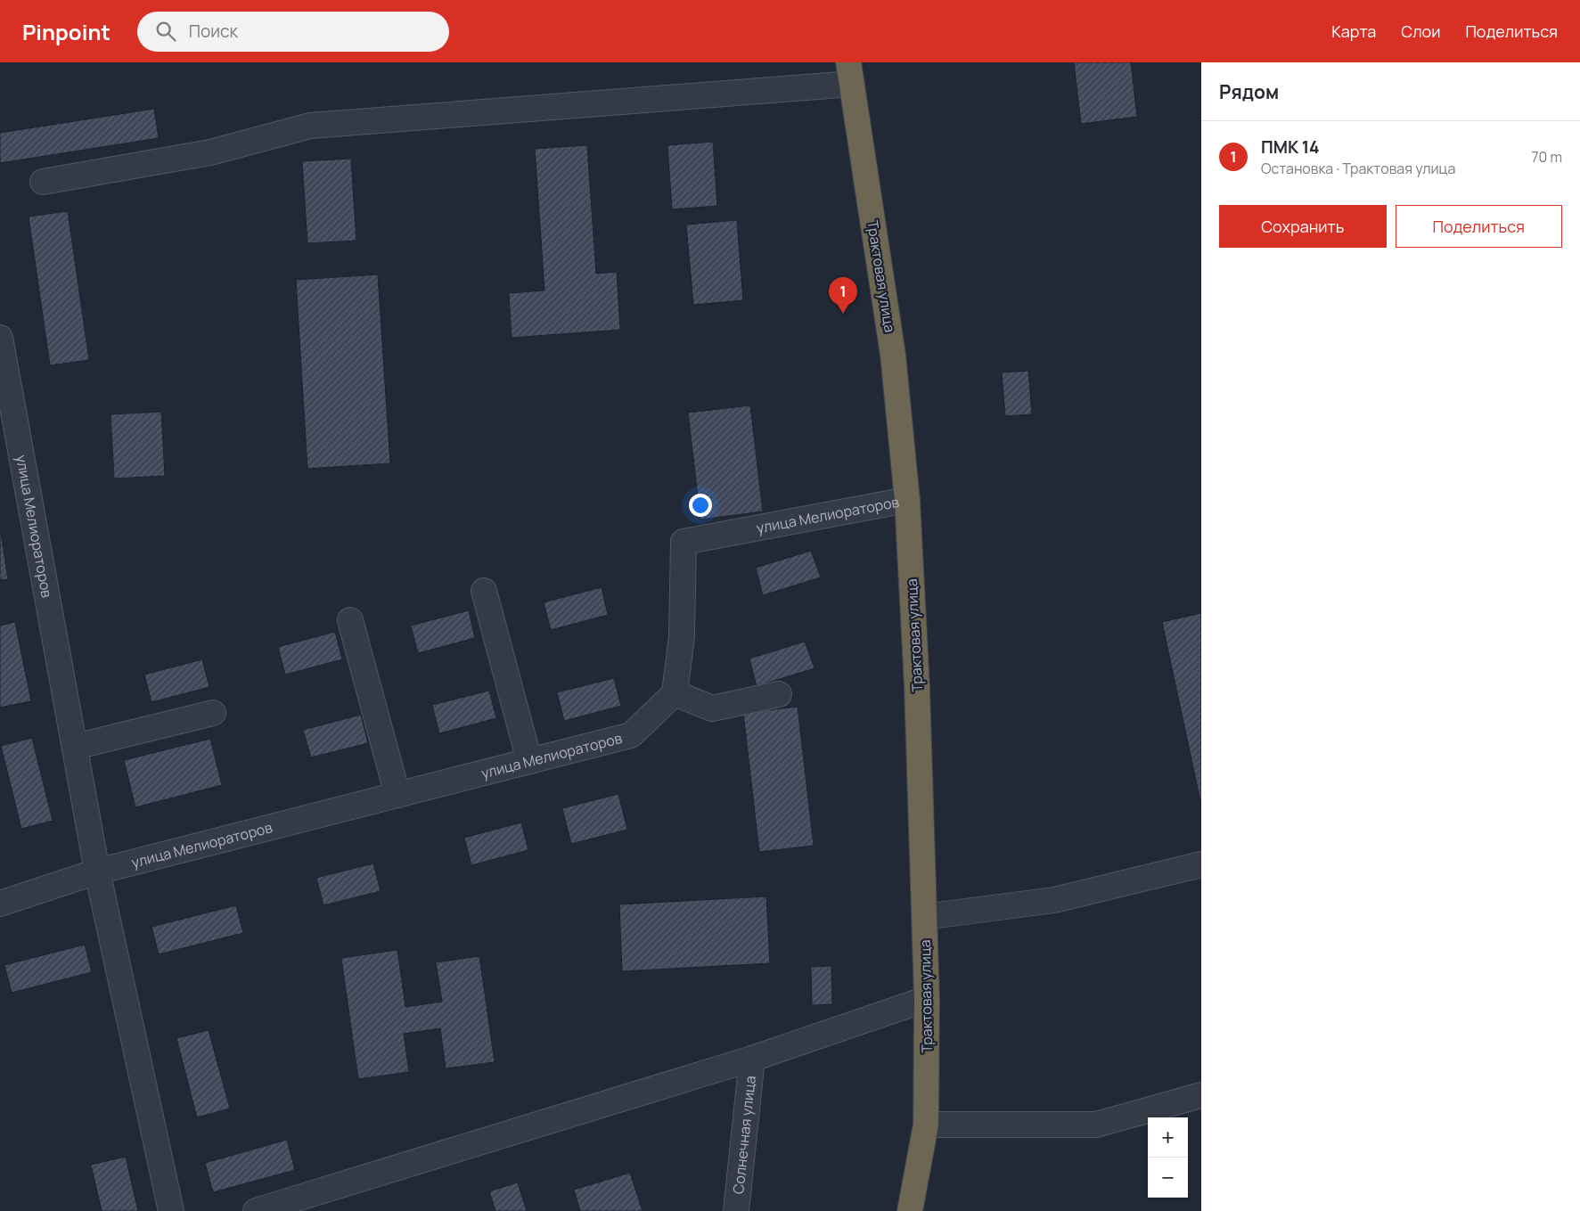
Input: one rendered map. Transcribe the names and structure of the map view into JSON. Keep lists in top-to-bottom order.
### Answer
{
  "streets": {
    "highway": ["Трактовая улица"],
    "street": ["улица Мелиораторов", "Солнечная улица"]
  },
  "crossings": [
    ["Трактовая улица", "улица Мелиораторов"]
  ],
  "page": {
    "header": "Pinpoint",
    "search": "Поиск",
    "nav": ["Карта", "Слои", "Поделиться"],
    "heading": "Рядом",
    "list": [
      {
        "mark": "1",
        "name": "ПМК 14",
        "note": "Остановка · Трактовая улица",
        "value": "70 m"
      }
    ],
    "buttons": ["Сохранить", "Поделиться"],
    "pins": "1",
    "map_buttons": ["+", "−"]
  }
}
